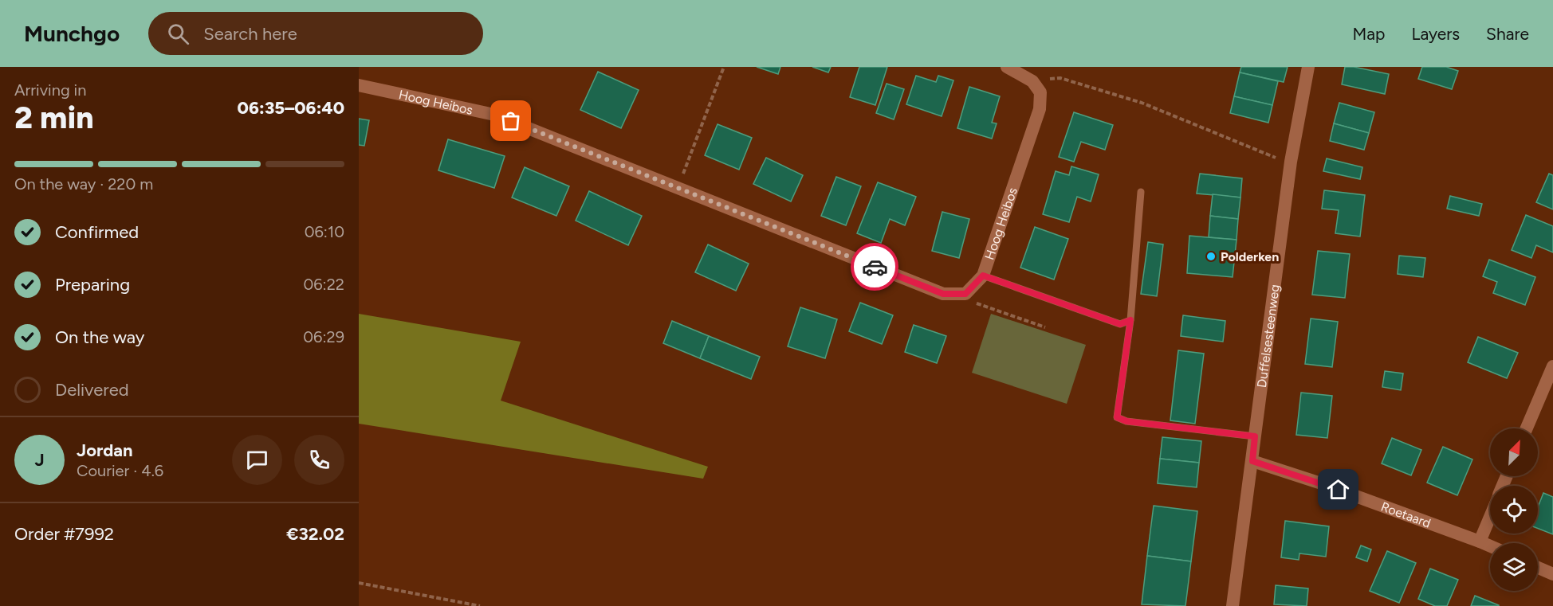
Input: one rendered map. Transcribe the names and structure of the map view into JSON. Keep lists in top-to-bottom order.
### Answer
{
  "streets": {
    "street": ["Hoog Heibos", "Duffelsesteenweg", "Roetaard"]
  },
  "crossings": [
    ["Duffelsesteenweg", "Roetaard"]
  ],
  "places": ["Polderken"],
  "north": "top right",
  "page": {
    "header": "Munchgo",
    "search": "Search here",
    "nav": ["Map", "Layers", "Share"],
    "heading": ["2 min", "Arriving in", "06:35–06:40"],
    "panel": [
      "Jordan",
      "Courier · 4.6",
      "Order #7992",
      "€32.02"
    ],
    "bar": "On the way · 220 m",
    "list": [
      ["Confirmed", "06:10"],
      ["Preparing", "06:22"],
      ["On the way", "06:29"],
      "Delivered"
    ],
    "round": "J"
  }
}
